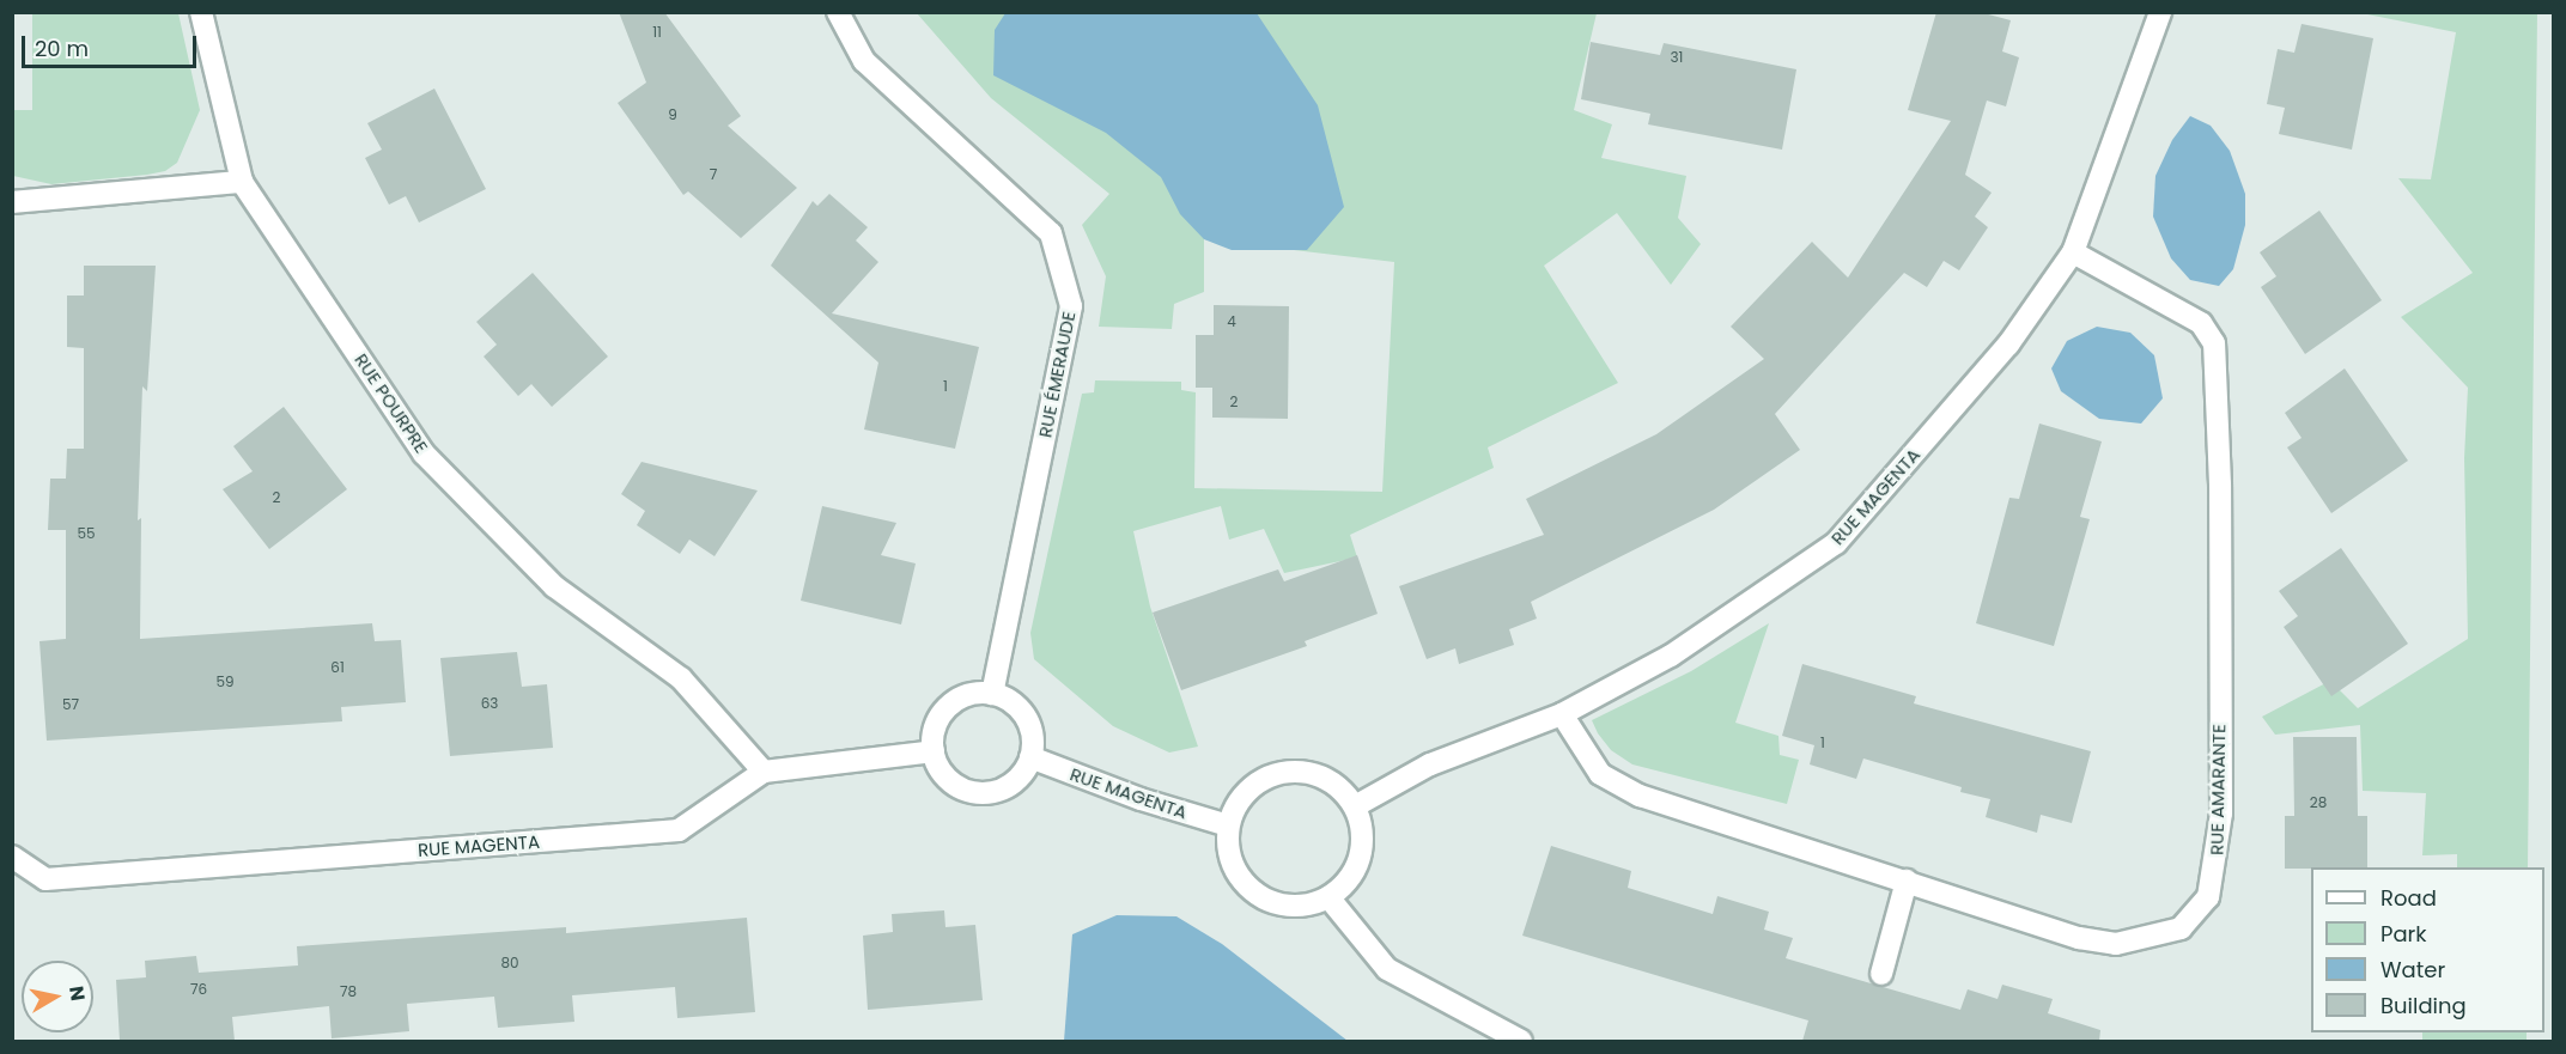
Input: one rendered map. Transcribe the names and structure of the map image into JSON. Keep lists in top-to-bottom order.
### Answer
{
  "streets": {
    "street": [
      "RUE ÉMERAUDE",
      "RUE POURPRE",
      "RUE MAGENTA",
      "RUE AMARANTE"
    ]
  },
  "crossings": [
    ["RUE ÉMERAUDE", "RUE MAGENTA"],
    ["RUE POURPRE", "RUE MAGENTA"],
    ["RUE MAGENTA", "RUE AMARANTE"]
  ],
  "house_numbers": [
    "11",
    "31",
    "9",
    "7",
    "4",
    "1",
    "2",
    "2",
    "55",
    "61",
    "59",
    "63",
    "57",
    "1",
    "28",
    "80",
    "76",
    "78"
  ],
  "legend": [
    "Road",
    "Park",
    "Water",
    "Building"
  ],
  "scale_bar": "20 m",
  "north": "right"
}
